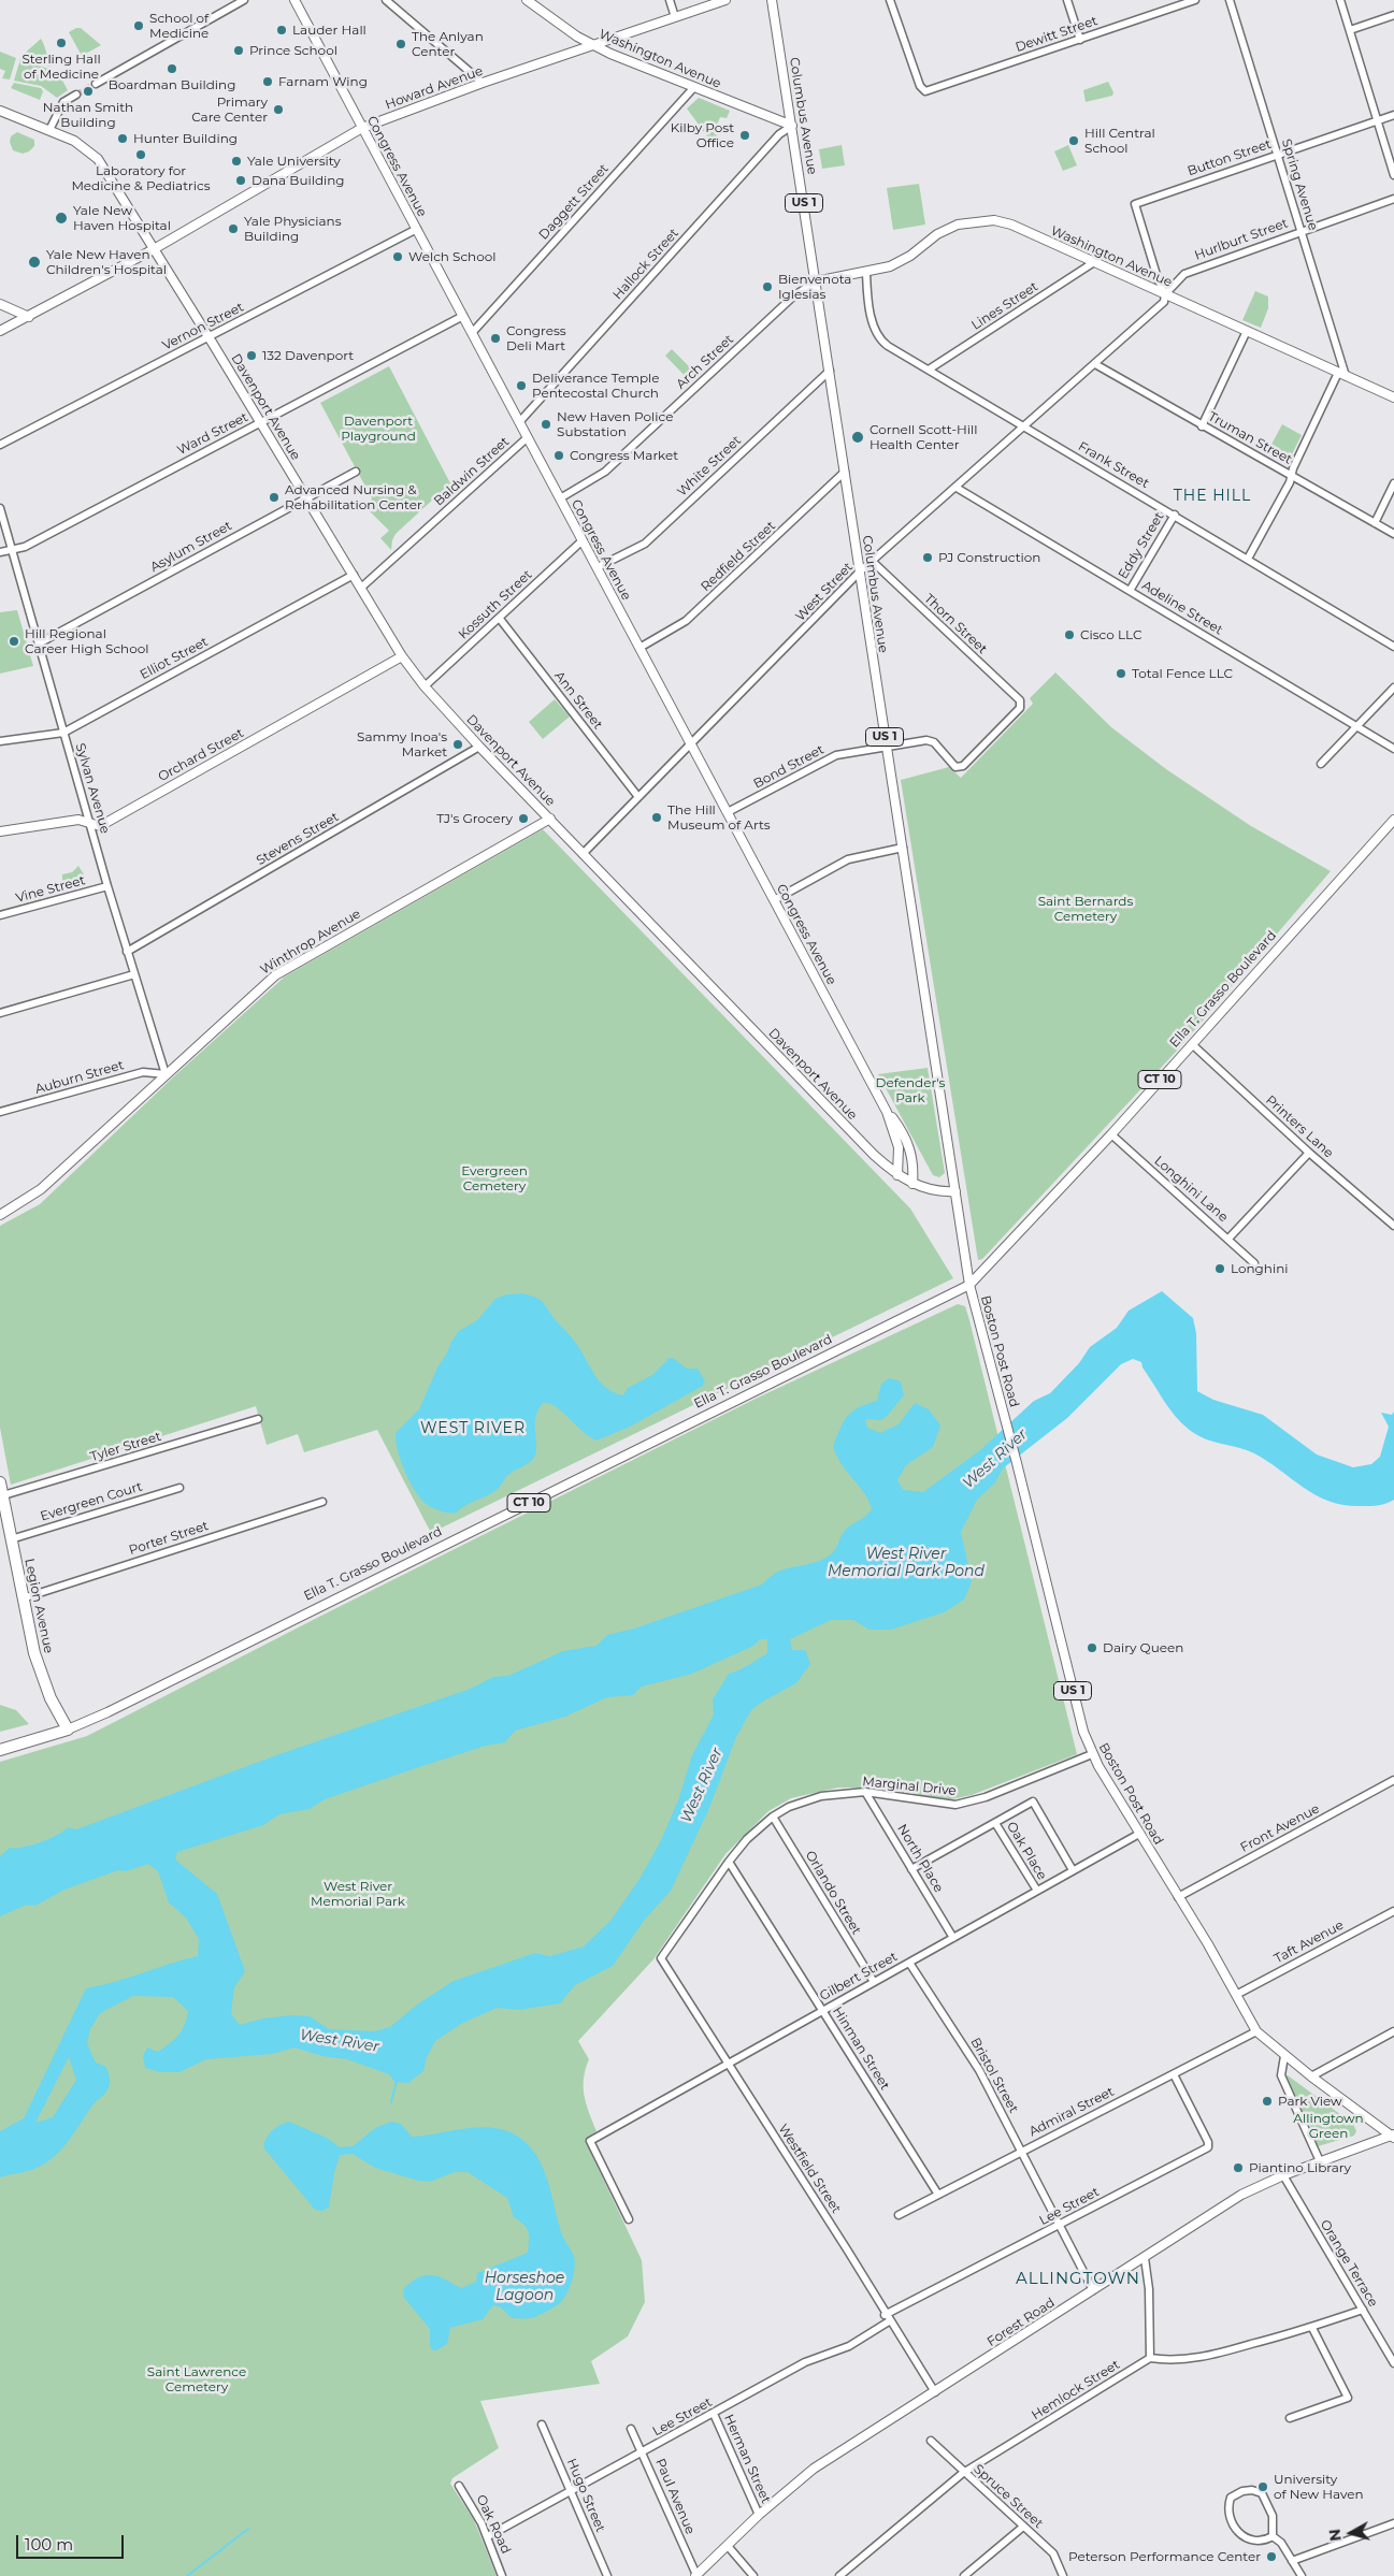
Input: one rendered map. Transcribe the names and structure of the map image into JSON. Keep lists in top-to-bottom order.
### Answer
{
  "streets": {
    "highway": ["Ella T. Grasso Boulevard", "CT 10", "Legion Avenue"],
    "main road": [
      "Washington Avenue",
      "Howard Avenue",
      "Columbus Avenue",
      "Congress Avenue",
      "US 1",
      "Davenport Avenue",
      "Orchard Street",
      "Winthrop Avenue",
      "Boston Post Road",
      "Forest Road"
    ],
    "street": [
      "Dewitt Street",
      "Button Street",
      "Spring Avenue",
      "Daggett Street",
      "Hurlburt Street",
      "Hallock Street",
      "Lines Street",
      "Vernon Street",
      "Arch Street",
      "Ward Street",
      "Truman Street",
      "Frank Street",
      "White Street",
      "Baldwin Street",
      "Eddy Street",
      "Asylum Street",
      "Redfield Street",
      "West Street",
      "Kossuth Street",
      "Adeline Street",
      "Thorn Street",
      "Elliot Street",
      "Ann Street",
      "Bond Street",
      "Sylvan Avenue",
      "Stevens Street",
      "Vine Street",
      "Auburn Street",
      "Printers Lane",
      "Longhini Lane",
      "Tyler Street",
      "Evergreen Court",
      "Porter Street",
      "Marginal Drive",
      "Front Avenue",
      "Oak Place",
      "North Place",
      "Orlando Street",
      "Taft Avenue",
      "Gilbert Street",
      "Hinman Street",
      "Bristol Street",
      "Admiral Street",
      "Westfield Street",
      "Lee Street",
      "Orange Terrace",
      "Hemlock Street",
      "Herman Street",
      "Hugo Street",
      "Paul Avenue",
      "Spruce Street",
      "Oak Road"
    ]
  },
  "crossings": [
    ["Washington Avenue", "Howard Avenue"],
    ["Washington Avenue", "Columbus Avenue"],
    ["Washington Avenue", "Button Street"],
    ["Washington Avenue", "Spring Avenue"],
    ["Washington Avenue", "Daggett Street"],
    ["Washington Avenue", "Hurlburt Street"],
    ["Washington Avenue", "Hallock Street"],
    ["Washington Avenue", "Lines Street"],
    ["Washington Avenue", "Arch Street"],
    ["Washington Avenue", "Frank Street"],
    ["Washington Avenue", "West Street"],
    ["Howard Avenue", "Congress Avenue"],
    ["Howard Avenue", "Davenport Avenue"],
    ["Columbus Avenue", "US 1"],
    ["Columbus Avenue", "Hallock Street"],
    ["Columbus Avenue", "Arch Street"],
    ["Columbus Avenue", "Davenport Avenue"],
    ["Columbus Avenue", "White Street"],
    ["Columbus Avenue", "Redfield Street"],
    ["Columbus Avenue", "West Street"],
    ["Columbus Avenue", "Bond Street"],
    ["Button Street", "Spring Avenue"],
    ["Button Street", "Hurlburt Street"],
    ["Button Street", "West Street"],
    ["Congress Avenue", "Daggett Street"],
    ["Congress Avenue", "Hallock Street"],
    ["Congress Avenue", "Vernon Street"],
    ["Congress Avenue", "Arch Street"],
    ["Congress Avenue", "Davenport Avenue"],
    ["Congress Avenue", "Ward Street"],
    ["Congress Avenue", "White Street"],
    ["Congress Avenue", "Baldwin Street"],
    ["Congress Avenue", "Redfield Street"],
    ["Congress Avenue", "West Street"],
    ["Congress Avenue", "Kossuth Street"],
    ["Congress Avenue", "Bond Street"],
    ["Spring Avenue", "Hurlburt Street"],
    ["US 1", "Davenport Avenue"],
    ["US 1", "Ella T. Grasso Boulevard"],
    ["US 1", "Boston Post Road"],
    ["Hurlburt Street", "West Street"],
    ["Lines Street", "Frank Street"],
    ["Vernon Street", "Davenport Avenue"],
    ["Davenport Avenue", "Ward Street"],
    ["Davenport Avenue", "Baldwin Street"],
    ["Davenport Avenue", "Asylum Street"],
    ["Davenport Avenue", "West Street"],
    ["Davenport Avenue", "Kossuth Street"],
    ["Davenport Avenue", "Elliot Street"],
    ["Davenport Avenue", "Orchard Street"],
    ["Davenport Avenue", "Stevens Street"],
    ["Davenport Avenue", "Winthrop Avenue"],
    ["Ward Street", "Sylvan Avenue"],
    ["Truman Street", "West Street"],
    ["Frank Street", "Eddy Street"],
    ["Frank Street", "West Street"],
    ["Eddy Street", "Adeline Street"],
    ["Asylum Street", "Sylvan Avenue"],
    ["West Street", "Adeline Street"],
    ["West Street", "Thorn Street"],
    ["West Street", "Ann Street"],
    ["Kossuth Street", "Ann Street"],
    ["Thorn Street", "Bond Street"],
    ["Elliot Street", "Sylvan Avenue"],
    ["Orchard Street", "Sylvan Avenue"],
    ["Sylvan Avenue", "Stevens Street"],
    ["Sylvan Avenue", "Vine Street"],
    ["Sylvan Avenue", "Winthrop Avenue"],
    ["Sylvan Avenue", "Auburn Street"],
    ["Winthrop Avenue", "Auburn Street"],
    ["Ella T. Grasso Boulevard", "Printers Lane"],
    ["Ella T. Grasso Boulevard", "Longhini Lane"],
    ["Ella T. Grasso Boulevard", "Boston Post Road"],
    ["Ella T. Grasso Boulevard", "Legion Avenue"],
    ["Boston Post Road", "Marginal Drive"],
    ["Boston Post Road", "Front Avenue"],
    ["Boston Post Road", "Taft Avenue"],
    ["Boston Post Road", "Gilbert Street"],
    ["Boston Post Road", "Admiral Street"],
    ["Boston Post Road", "Forest Road"],
    ["Tyler Street", "Legion Avenue"],
    ["Evergreen Court", "Legion Avenue"],
    ["Porter Street", "Legion Avenue"],
    ["Marginal Drive", "North Place"],
    ["Marginal Drive", "Orlando Street"],
    ["Marginal Drive", "Hinman Street"],
    ["Marginal Drive", "Westfield Street"],
    ["Oak Place", "Gilbert Street"],
    ["North Place", "Gilbert Street"],
    ["Orlando Street", "Gilbert Street"],
    ["Gilbert Street", "Hinman Street"],
    ["Gilbert Street", "Bristol Street"],
    ["Gilbert Street", "Westfield Street"],
    ["Hinman Street", "Admiral Street"],
    ["Bristol Street", "Admiral Street"],
    ["Bristol Street", "Lee Street"],
    ["Bristol Street", "Forest Road"],
    ["Admiral Street", "Lee Street"],
    ["Westfield Street", "Lee Street"],
    ["Westfield Street", "Forest Road"],
    ["Lee Street", "Herman Street"],
    ["Lee Street", "Hugo Street"],
    ["Lee Street", "Paul Avenue"],
    ["Lee Street", "Oak Road"],
    ["Orange Terrace", "Forest Road"],
    ["Forest Road", "Herman Street"],
    ["Forest Road", "Paul Avenue"],
    ["Hemlock Street", "Spruce Street"]
  ],
  "districts": ["THE HILL", "WEST RIVER", "ALLINGTOWN"],
  "water": ["West River", "West River Memorial Park Pond", "Horseshoe Lagoon"],
  "parks": [
    "Davenport Playground",
    "Saint Bernards Cemetery",
    "Defender's Park",
    "Evergreen Cemetery",
    "West River Memorial Park",
    "Allingtown Green",
    "Saint Lawrence Cemetery"
  ],
  "places": [
    "School of Medicine",
    "Lauder Hall",
    "Sterling Hall of Medicine",
    "The Anlyan Center",
    "Prince School",
    "Boardman Building",
    "Farnam Wing",
    "Nathan Smith Building",
    "Primary Care Center",
    "Kilby Post Office",
    "Hunter Building",
    "Hill Central School",
    "Laboratory for Medicine & Pediatrics",
    "Yale University",
    "Dana Building",
    "Yale New Haven Hospital",
    "Yale Physicians Building",
    "Welch School",
    "Yale New Haven Children's Hospital",
    "Bienvenota Iglesias",
    "Congress Deli Mart",
    "132 Davenport",
    "Deliverance Temple Pentecostal Church",
    "New Haven Police Substation",
    "Cornell Scott-Hill Health Center",
    "Congress Market",
    "Advanced Nursing & Rehabilitation Center",
    "PJ Construction",
    "Cisco LLC",
    "Hill Regional Career High School",
    "Total Fence LLC",
    "Sammy Inoa's Market",
    "The Hill Museum of Arts",
    "TJ's Grocery",
    "Longhini",
    "Dairy Queen",
    "Park View",
    "Piantino Library",
    "University of New Haven",
    "Peterson Performance Center"
  ],
  "scale_bar": "100 m",
  "north": "left"
}
